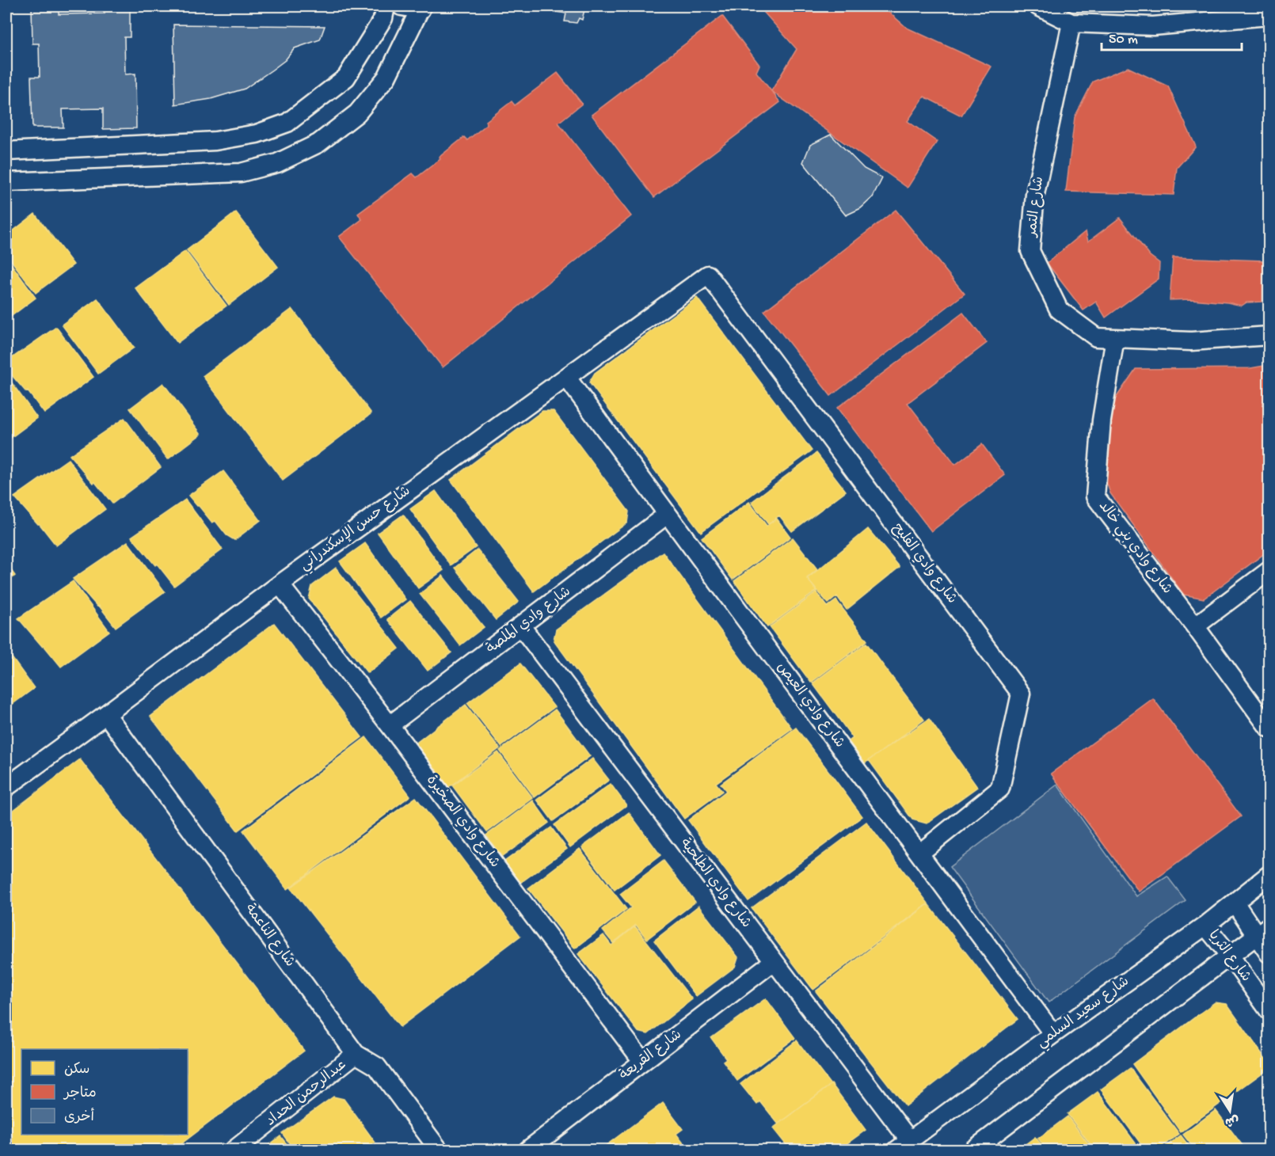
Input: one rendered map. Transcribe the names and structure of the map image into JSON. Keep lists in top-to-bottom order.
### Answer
{
  "streets": {
    "street": [
      "شارع التمر",
      "شارع حسن الإسكندراني",
      "شارع وادي بني خالد",
      "شارع وادي الفليح",
      "شارع وادي الملصة",
      "شارع وادي العيص",
      "شارع وادي الصخيرة",
      "شارع وادي الطلحية",
      "شارع الناعمة",
      "شارع الثريا",
      "شارع سعيد السلمي",
      "شارع القريعة",
      "عبدالرحمن الحداد"
    ]
  },
  "crossings": [
    ["شارع التمر", "شارع وادي بني خالد"],
    ["شارع حسن الإسكندراني", "شارع وادي الفليح"],
    ["شارع حسن الإسكندراني", "شارع وادي العيص"],
    ["شارع حسن الإسكندراني", "شارع وادي الصخيرة"],
    ["شارع حسن الإسكندراني", "شارع الناعمة"],
    ["شارع وادي الفليح", "شارع وادي العيص"],
    ["شارع وادي الملصة", "شارع وادي العيص"],
    ["شارع وادي الملصة", "شارع وادي الصخيرة"],
    ["شارع وادي الملصة", "شارع وادي الطلحية"],
    ["شارع وادي العيص", "شارع سعيد السلمي"],
    ["شارع وادي الصخيرة", "شارع القريعة"],
    ["شارع وادي الطلحية", "شارع سعيد السلمي"],
    ["شارع وادي الطلحية", "شارع القريعة"],
    ["شارع الناعمة", "عبدالرحمن الحداد"],
    ["شارع الثريا", "شارع سعيد السلمي"]
  ],
  "legend": ["سكن", "متاجر", "أخرى"],
  "scale_bar": "50 m",
  "north": "bottom"
}
